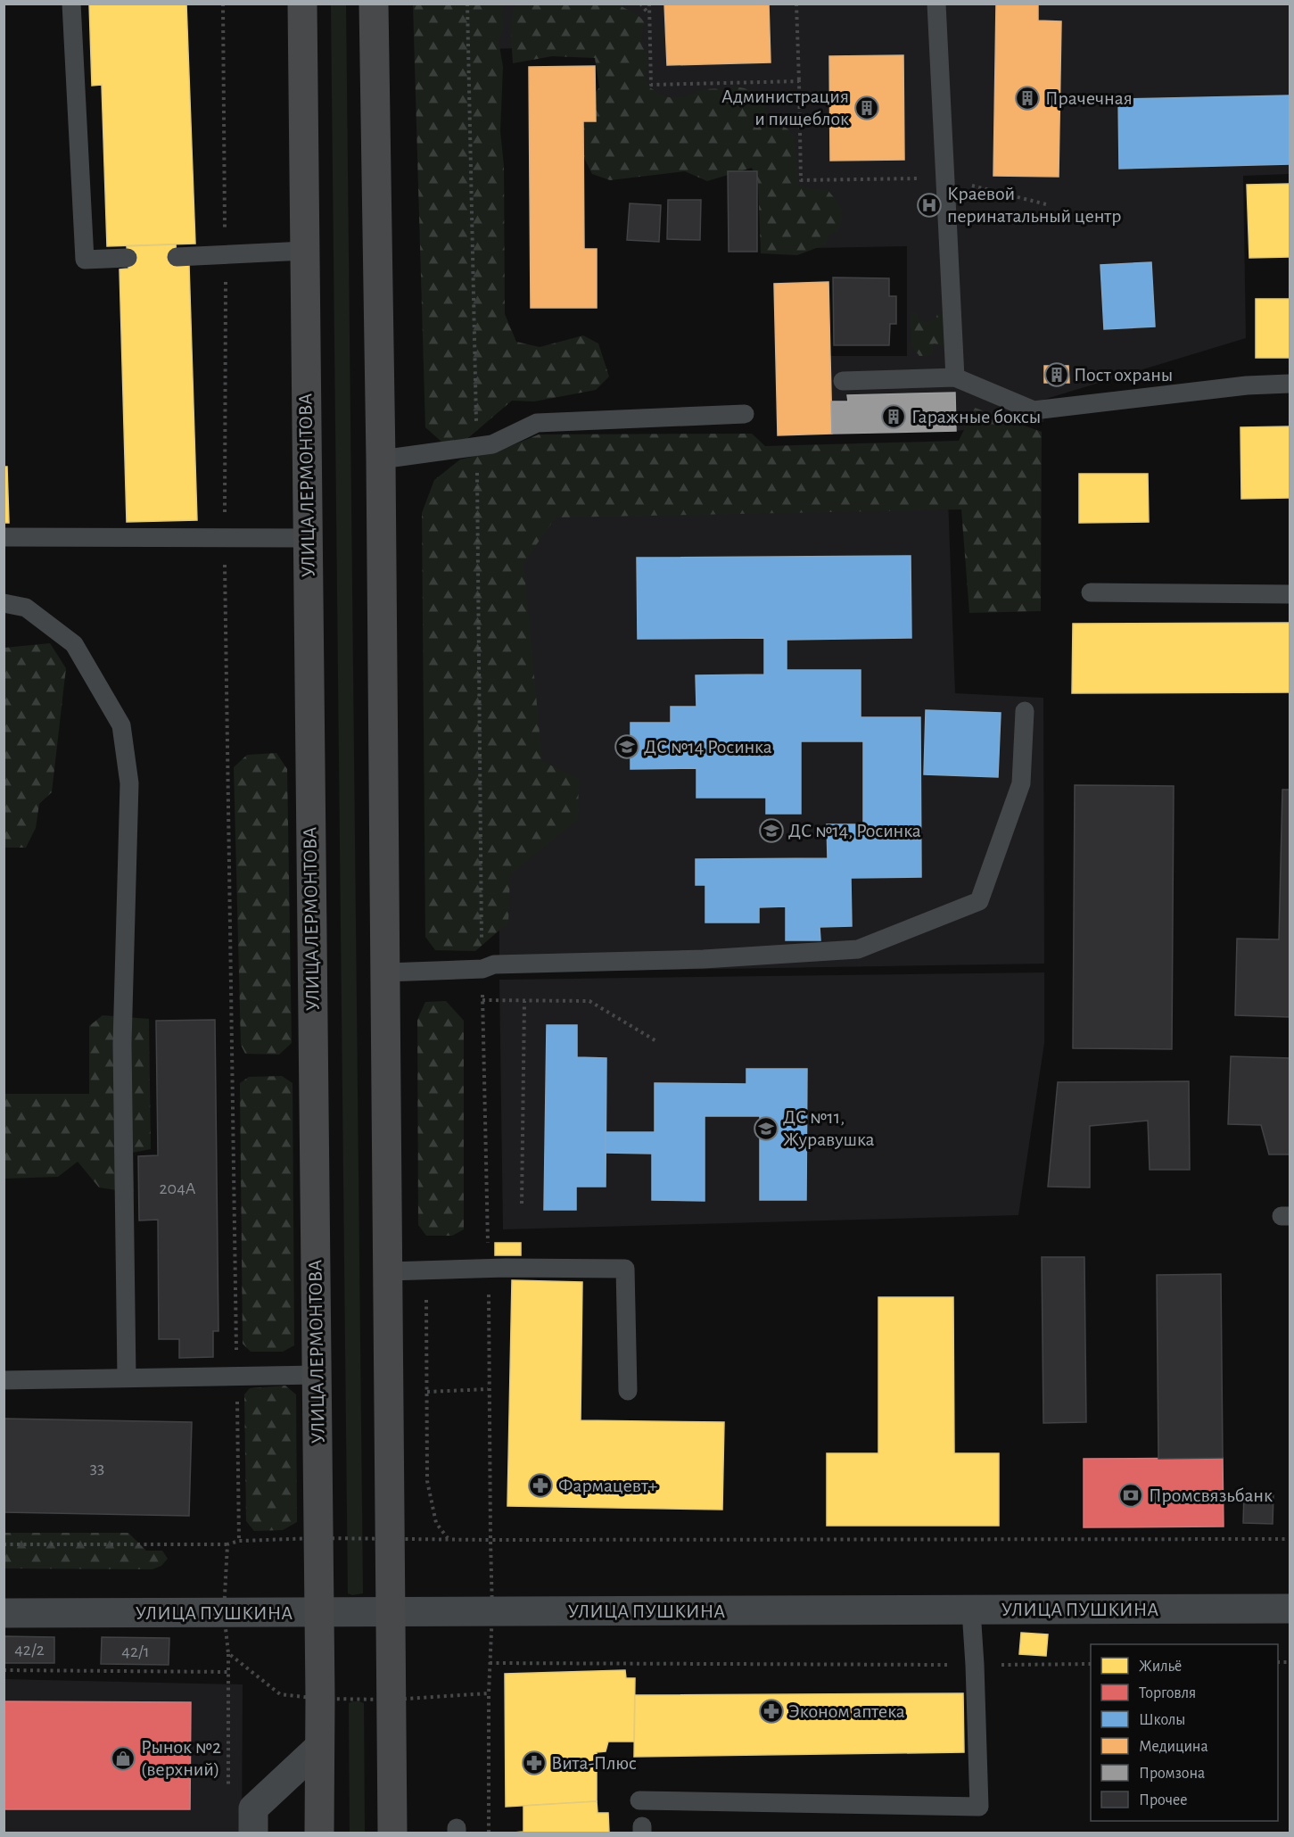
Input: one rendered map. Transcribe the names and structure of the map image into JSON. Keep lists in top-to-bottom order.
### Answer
{
  "streets": {
    "main road": ["УЛИЦА ЛЕРМОНТОВА"],
    "street": ["УЛИЦА ПУШКИНА"]
  },
  "crossings": [
    ["УЛИЦА ЛЕРМОНТОВА", "УЛИЦА ПУШКИНА"]
  ],
  "places": {
    "building": [
      "Прачечная",
      "Администрация и пищеблок",
      "Пост охраны",
      "Гаражные боксы"
    ],
    "hospital": ["Краевой перинатальный центр"],
    "school or university": ["ДС №14 Росинка", "ДС №14, Росинка", "ДС №11, Журавушка"],
    "pharmacy": ["Фармацевт+", "Эконом аптека", "Вита-Плюс"],
    "bank": ["Промсвязьбанк"],
    "shop": ["Рынок №2 (верхний)"]
  },
  "house_numbers": [
    "204А",
    "33",
    "42/2",
    "42/1"
  ],
  "legend": [
    "Жильё",
    "Торговля",
    "Школы",
    "Медицина",
    "Промзона",
    "Прочее"
  ]
}
